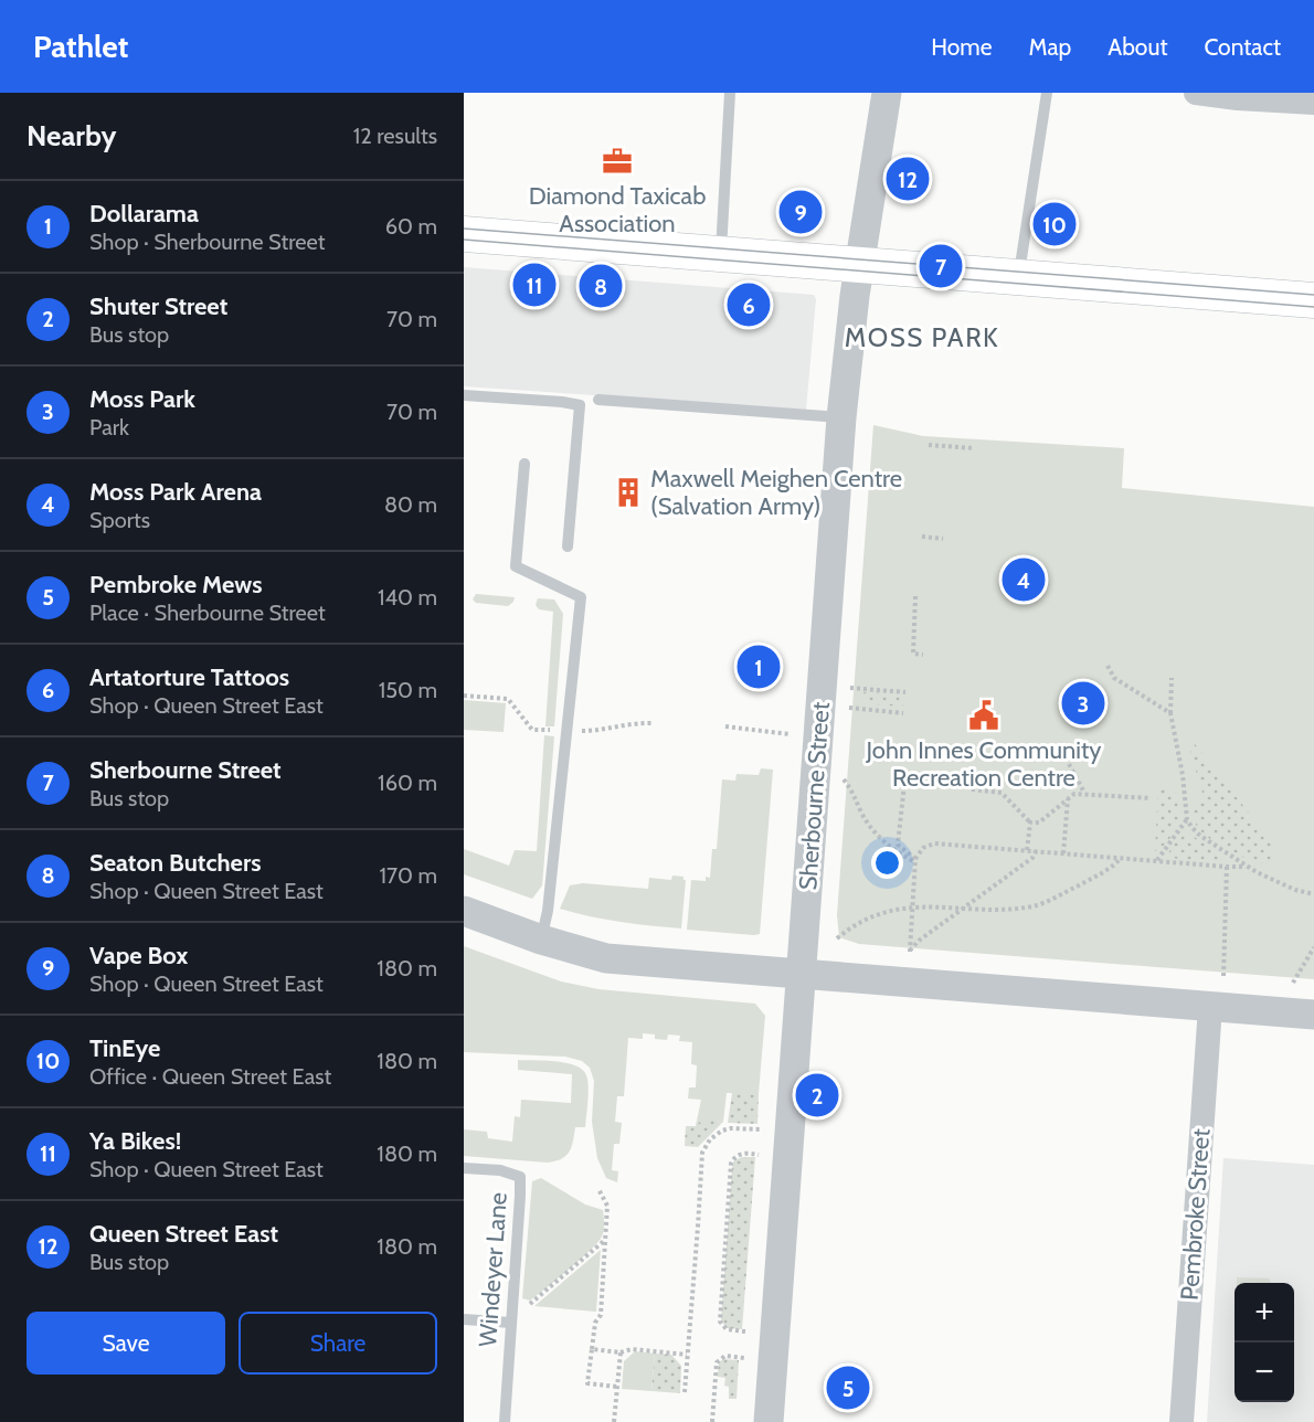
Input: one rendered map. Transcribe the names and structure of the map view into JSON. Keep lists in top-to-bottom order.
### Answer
{
  "streets": {
    "street": ["Sherbourne Street", "Pembroke Street"],
    "lane": ["Windeyer Lane"]
  },
  "districts": ["MOSS PARK"],
  "places": {
    "office": ["Diamond Taxicab Association"],
    "building": ["Maxwell Meighen Centre (Salvation Army)"],
    "public building": ["John Innes Community Recreation Centre"]
  },
  "page": {
    "header": "Pathlet",
    "nav": [
      "Home",
      "Map",
      "About",
      "Contact"
    ],
    "heading": ["Nearby", "12 results"],
    "pins": [
      "12",
      "9",
      "10",
      "7",
      "11",
      "8",
      "6",
      "4",
      "1",
      "3",
      "2",
      "5"
    ],
    "list": [
      {
        "mark": "1",
        "name": "Dollarama",
        "note": "Shop · Sherbourne Street",
        "value": "60 m"
      },
      {
        "mark": "2",
        "name": "Shuter Street",
        "note": "Bus stop",
        "value": "70 m"
      },
      {
        "mark": "3",
        "name": "Moss Park",
        "note": "Park",
        "value": "70 m"
      },
      {
        "mark": "4",
        "name": "Moss Park Arena",
        "note": "Sports",
        "value": "80 m"
      },
      {
        "mark": "5",
        "name": "Pembroke Mews",
        "note": "Place · Sherbourne Street",
        "value": "140 m"
      },
      {
        "mark": "6",
        "name": "Artatorture Tattoos",
        "note": "Shop · Queen Street East",
        "value": "150 m"
      },
      {
        "mark": "7",
        "name": "Sherbourne Street",
        "note": "Bus stop",
        "value": "160 m"
      },
      {
        "mark": "8",
        "name": "Seaton Butchers",
        "note": "Shop · Queen Street East",
        "value": "170 m"
      },
      {
        "mark": "9",
        "name": "Vape Box",
        "note": "Shop · Queen Street East",
        "value": "180 m"
      },
      {
        "mark": "10",
        "name": "TinEye",
        "note": "Office · Queen Street East",
        "value": "180 m"
      },
      {
        "mark": "11",
        "name": "Ya Bikes!",
        "note": "Shop · Queen Street East",
        "value": "180 m"
      },
      {
        "mark": "12",
        "name": "Queen Street East",
        "note": "Bus stop",
        "value": "180 m"
      }
    ],
    "map_buttons": ["+", "−"],
    "buttons": ["Save", "Share"]
  }
}
